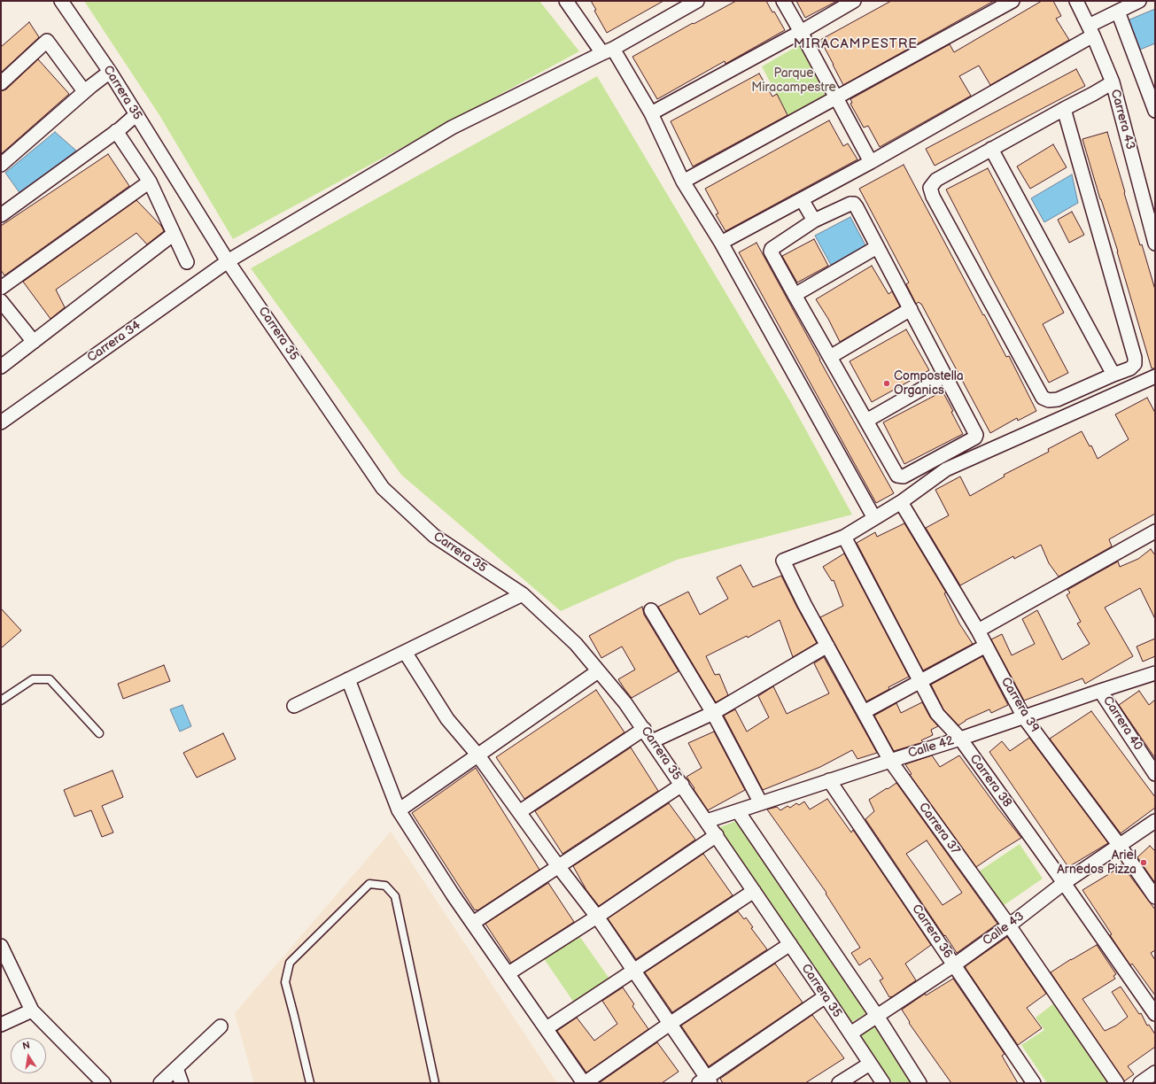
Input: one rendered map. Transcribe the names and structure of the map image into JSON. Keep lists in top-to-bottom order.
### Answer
{
  "streets": {
    "street": [
      "Carrera 35",
      "Carrera 43",
      "Carrera 34",
      "Carrera 39",
      "Carrera 40",
      "Calle 42",
      "Carrera 38",
      "Carrera 37",
      "Calle 43",
      "Carrera 36"
    ]
  },
  "crossings": [
    ["Carrera 35", "Carrera 34"],
    ["Carrera 35", "Calle 42"],
    ["Carrera 35", "Calle 43"],
    ["Carrera 39", "Calle 42"],
    ["Carrera 39", "Calle 43"],
    ["Carrera 40", "Calle 42"],
    ["Calle 42", "Carrera 38"],
    ["Calle 42", "Carrera 37"],
    ["Calle 42", "Carrera 36"],
    ["Carrera 38", "Carrera 37"],
    ["Carrera 38", "Calle 43"],
    ["Carrera 37", "Calle 43"],
    ["Calle 43", "Carrera 36"]
  ],
  "districts": ["MIRACAMPESTRE"],
  "parks": ["Parque Miracampestre"],
  "places": ["Compostella Organics", "Ariel Arnedos Pizza"],
  "north": "top"
}
